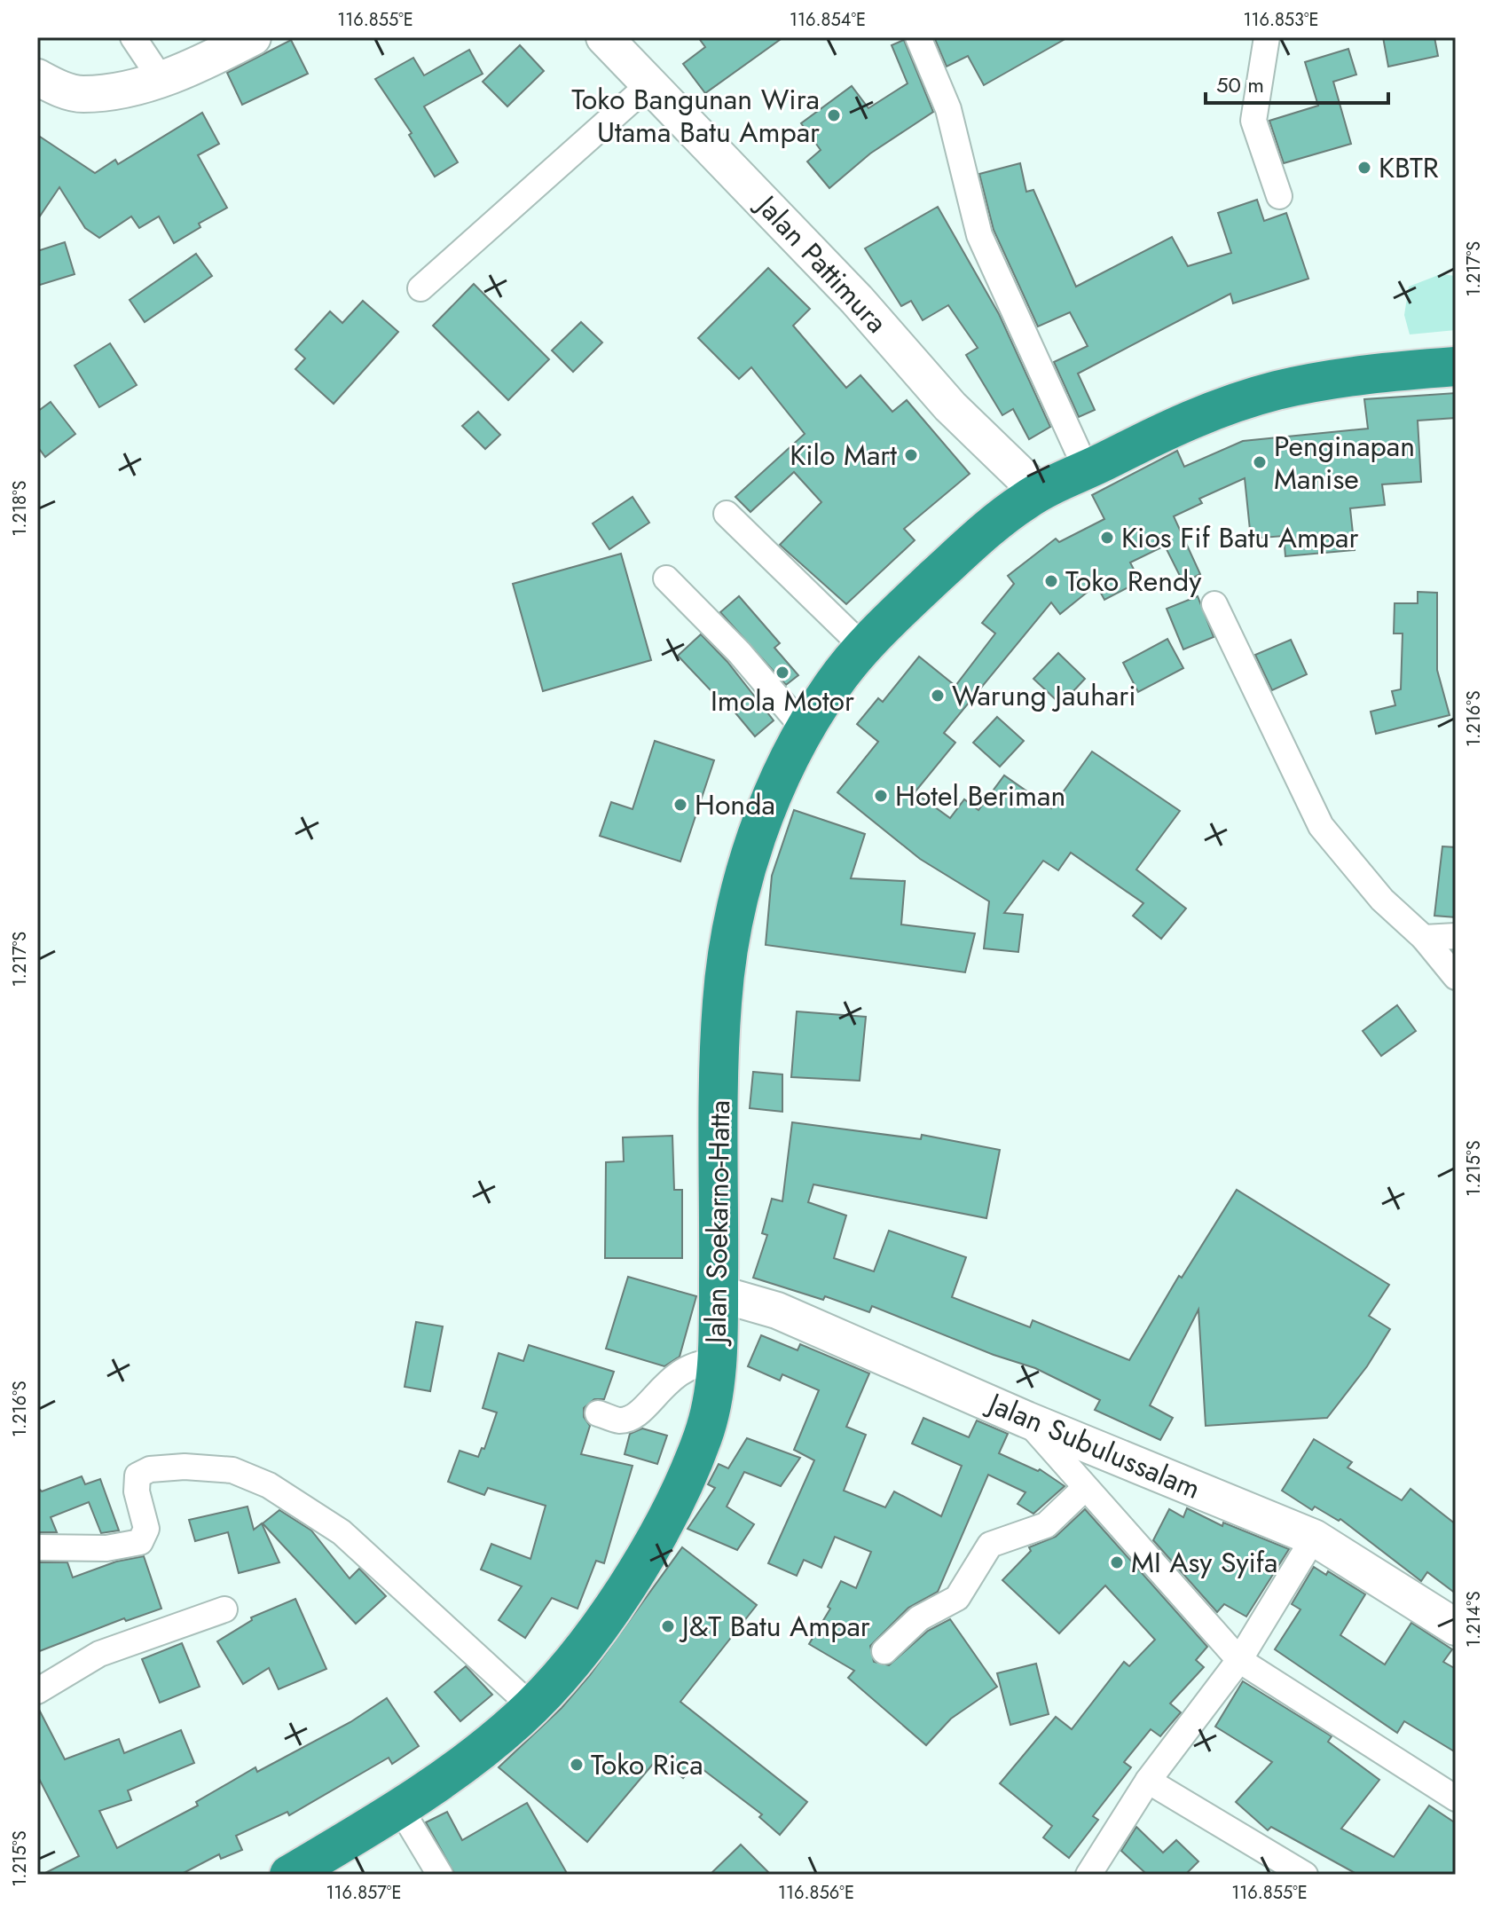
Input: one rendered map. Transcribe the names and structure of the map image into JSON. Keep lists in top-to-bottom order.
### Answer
{
  "streets": {
    "highway": ["Jalan Soekarno-Hatta"],
    "street": ["Jalan Pattimura", "Jalan Subulussalam"]
  },
  "crossings": [
    ["Jalan Pattimura", "Jalan Soekarno-Hatta"],
    ["Jalan Soekarno-Hatta", "Jalan Subulussalam"]
  ],
  "places": [
    "Toko Bangunan Wira Utama Batu Ampar",
    "KBTR",
    "Kilo Mart",
    "Penginapan Manise",
    "Kios Fif Batu Ampar",
    "Toko Rendy",
    "Imola Motor",
    "Warung Jauhari",
    "Hotel Beriman",
    "Honda",
    "MI Asy Syifa",
    "J&T Batu Ampar",
    "Toko Rica"
  ],
  "scale_bar": "50 m",
  "coordinates": [
    "116.855°E",
    "116.854°E",
    "116.853°E",
    "1.217°S",
    "1.218°S",
    "1.216°S",
    "1.215°S",
    "1.214°S",
    "116.857°E",
    "116.856°E"
  ]
}
